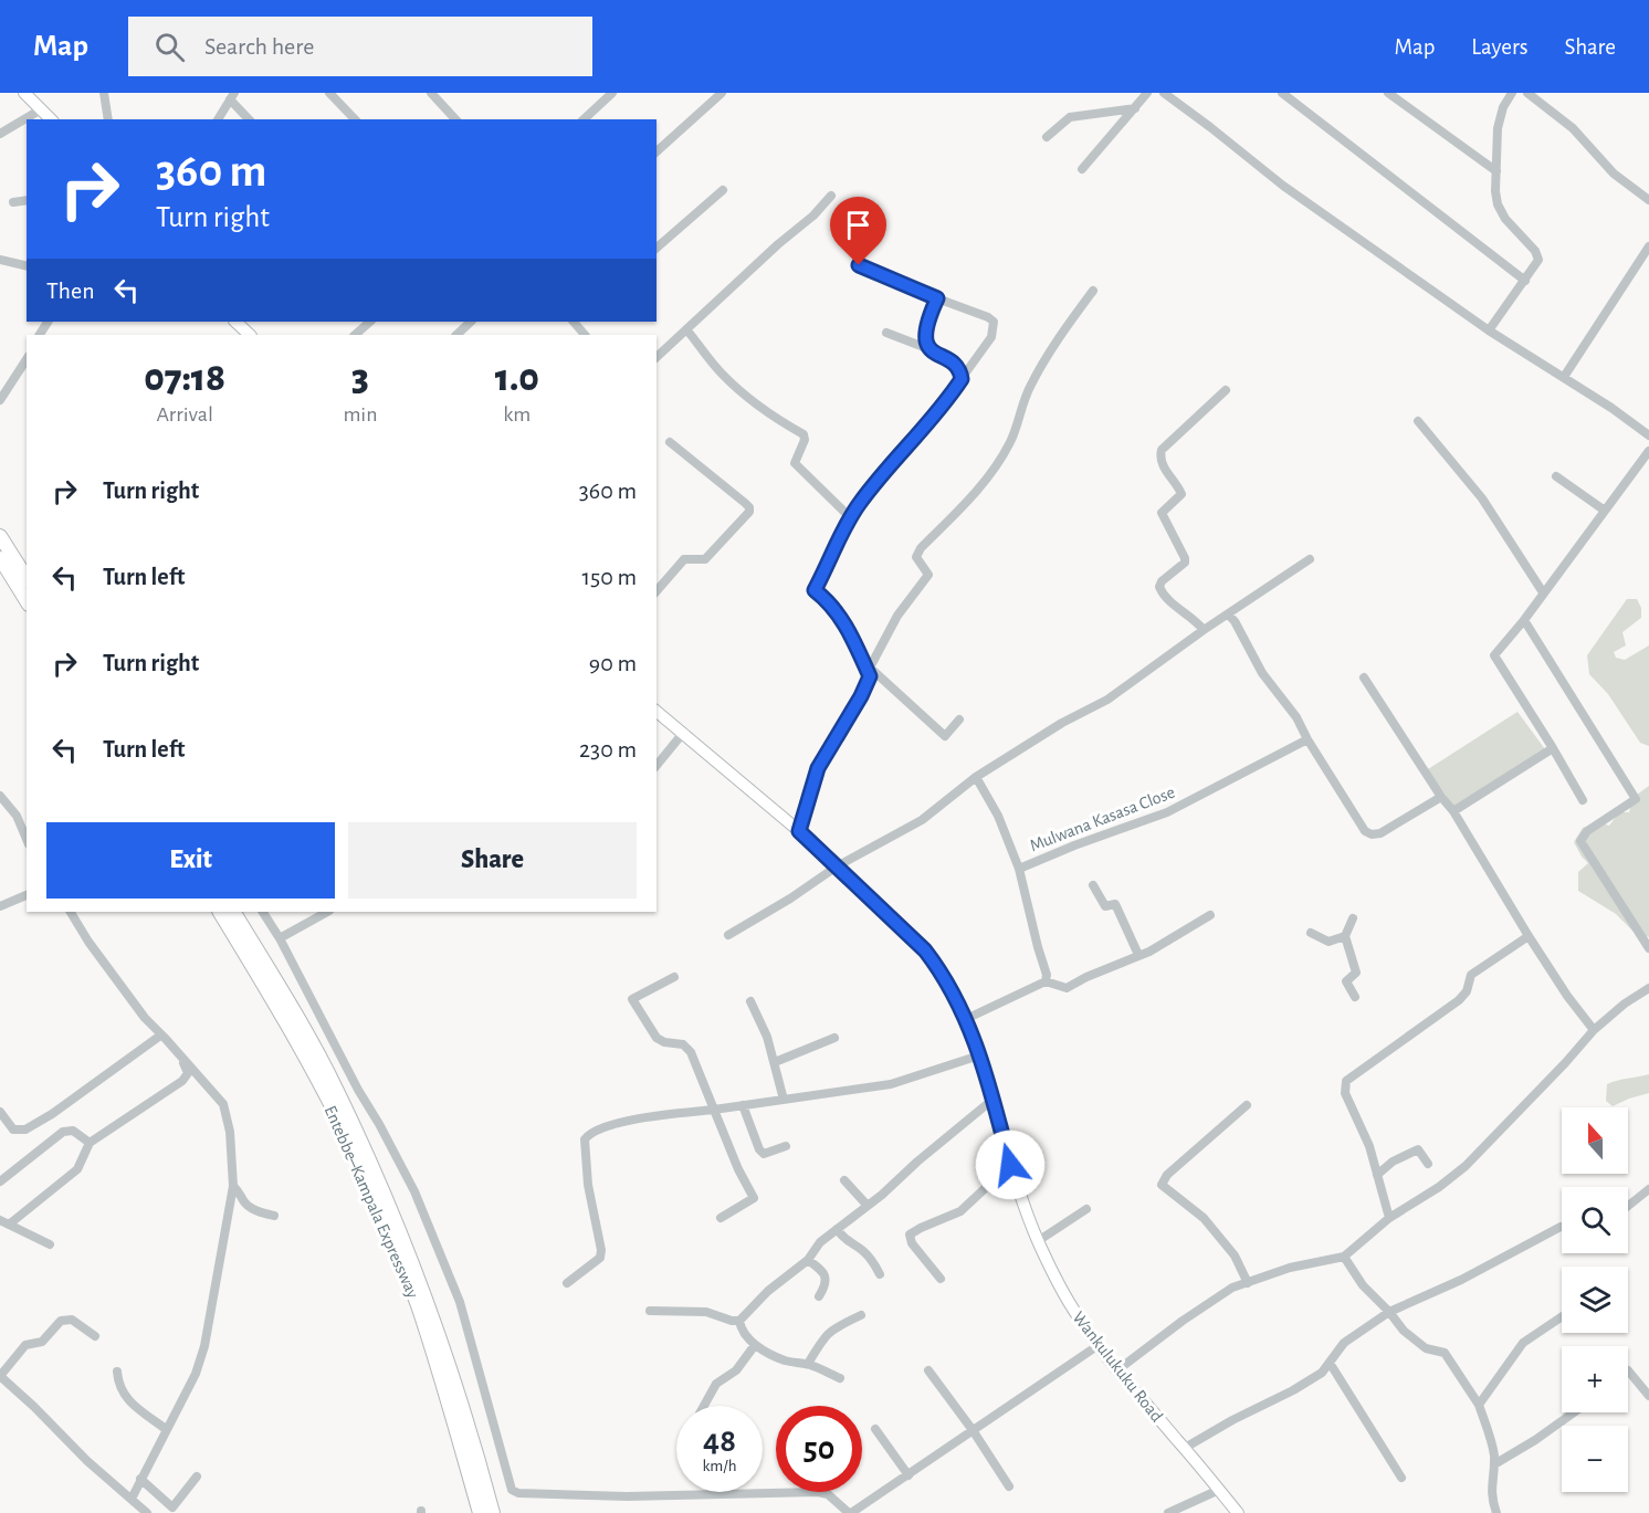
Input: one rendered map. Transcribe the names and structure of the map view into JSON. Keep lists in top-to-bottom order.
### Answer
{
  "streets": {
    "highway": ["Entebbe–Kampala Expressway"],
    "main road": ["Wankulukuku Road"],
    "street": ["Mulwana Kasasa Close"]
  },
  "north": "top",
  "page": {
    "header": "Map",
    "search": "Search here",
    "nav": ["Map", "Layers", "Share"],
    "turn": ["360 m", "Turn right"],
    "then": "Then",
    "eta": [
      "07:18",
      "Arrival",
      "3",
      "min",
      "1.0",
      "km"
    ],
    "list": [
      {
        "name": "Turn right",
        "value": "360 m"
      },
      {
        "name": "Turn left",
        "value": "150 m"
      },
      {
        "name": "Turn right",
        "value": "90 m"
      },
      {
        "name": "Turn left",
        "value": "230 m"
      }
    ],
    "buttons": ["Exit", "Share"],
    "map_buttons": ["+", "−"],
    "speed": "48 km/h",
    "limit": "50"
  }
}
